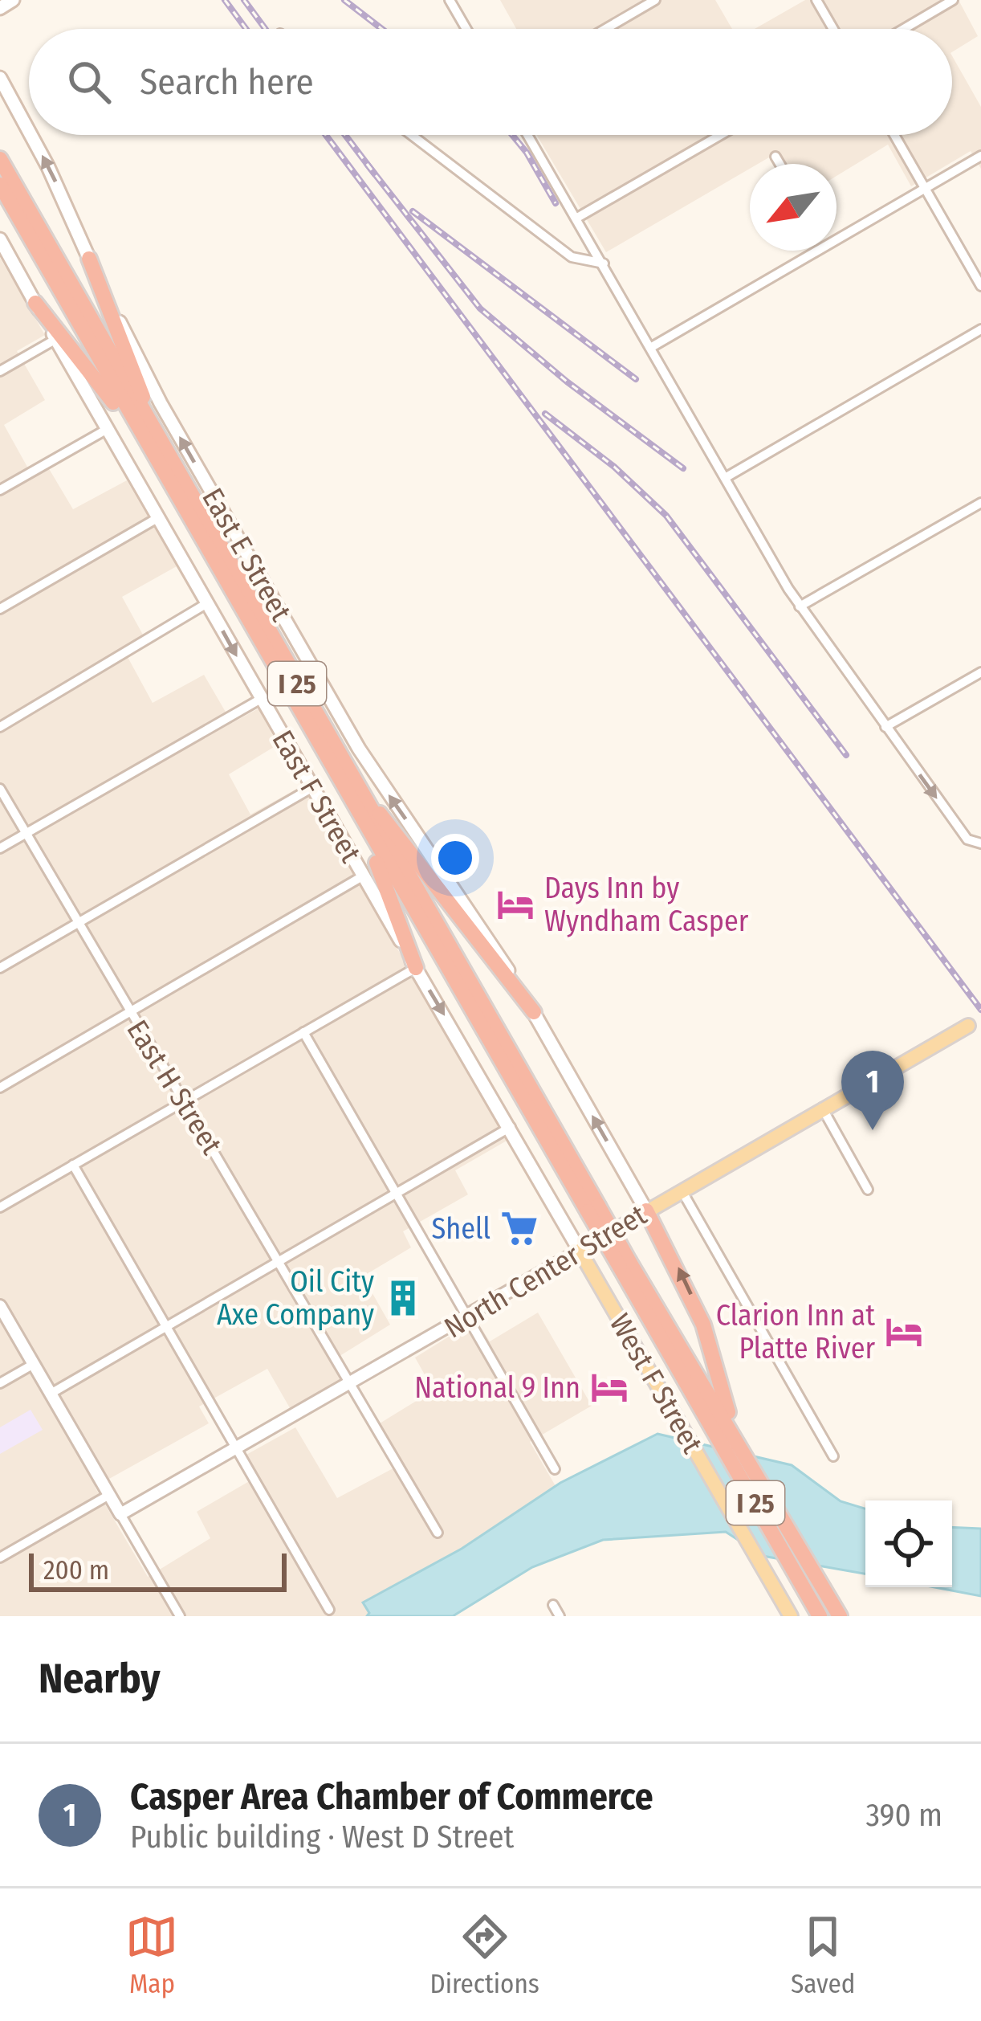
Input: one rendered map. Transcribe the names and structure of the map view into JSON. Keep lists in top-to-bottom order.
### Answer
{
  "streets": {
    "highway": ["I 25"],
    "main road": [
      "East E Street",
      "East F Street",
      "North Center Street",
      "West F Street"
    ],
    "street": ["East H Street"]
  },
  "crossings": [
    ["East E Street", "North Center Street"],
    ["East F Street", "North Center Street"],
    ["East F Street", "West F Street"],
    ["East H Street", "North Center Street"],
    ["North Center Street", "West F Street"]
  ],
  "one_way": ["East E Street"],
  "places": {
    "hotel": ["Days Inn by Wyndham Casper", "Clarion Inn at Platte River", "National 9 Inn"],
    "supermarket": ["Shell"],
    "building": ["Oil City Axe Company"]
  },
  "scale_bar": "200 m",
  "north": "bottom left",
  "page": {
    "search": "Search here",
    "pins": "1",
    "scale": "200 m",
    "heading": "Nearby",
    "list": [
      {
        "mark": "1",
        "name": "Casper Area Chamber of Commerce",
        "note": "Public building · West D Street",
        "value": "390 m"
      }
    ],
    "nav": ["Map", "Directions", "Saved"]
  }
}
